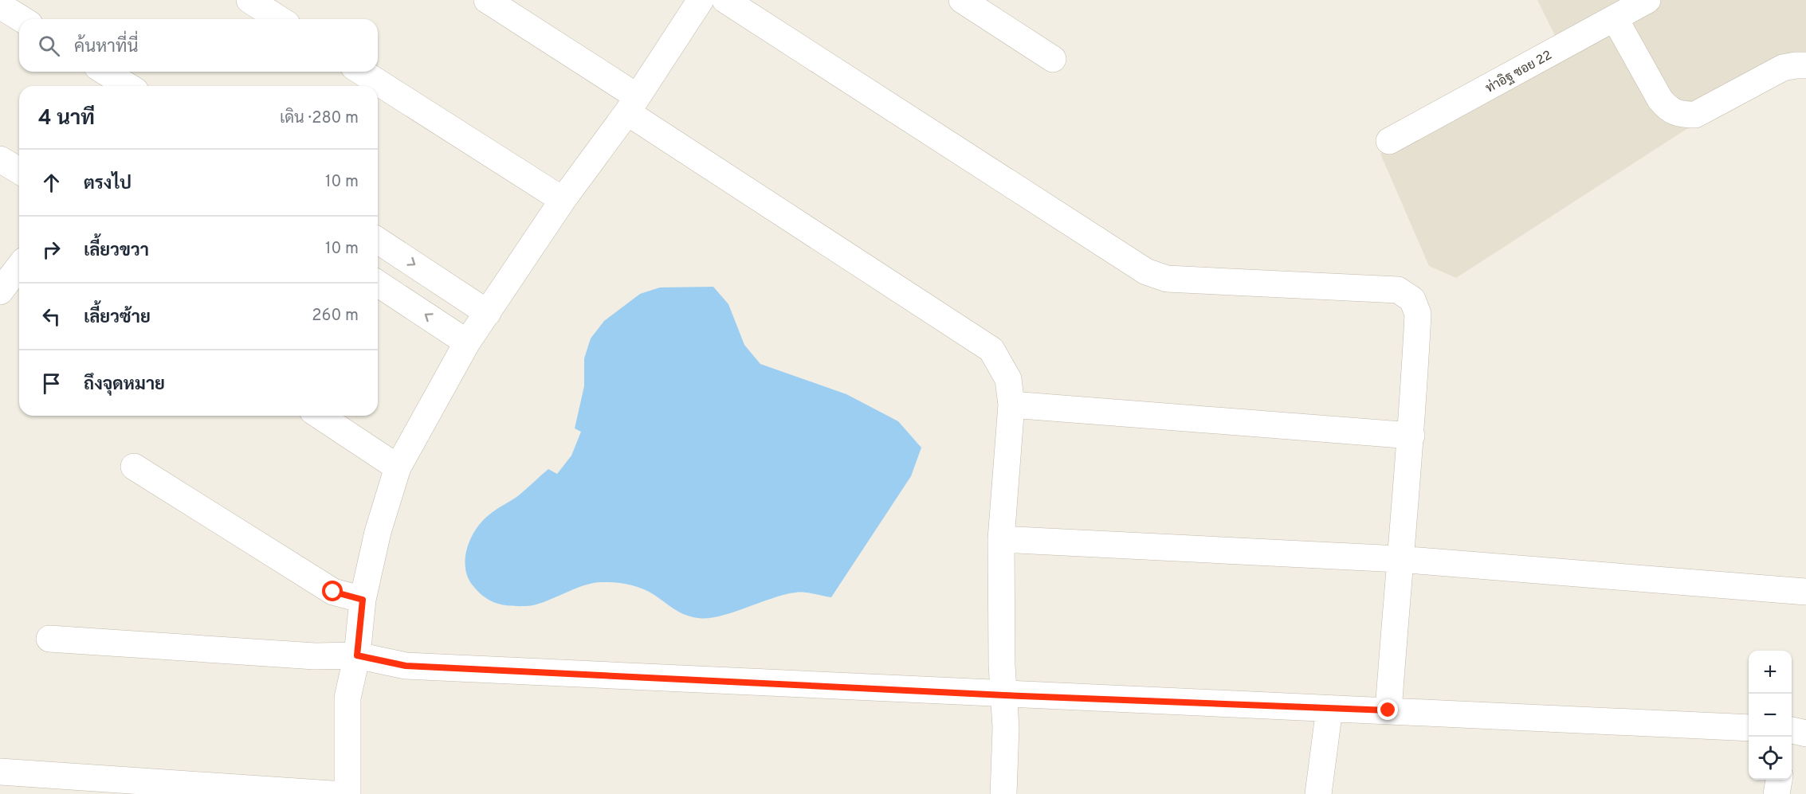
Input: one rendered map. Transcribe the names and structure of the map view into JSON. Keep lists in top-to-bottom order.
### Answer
{
  "streets": {
    "street": ["ท่าอิฐ ซอย 22"]
  },
  "page": {
    "search": "ค้นหาที่นี่",
    "heading": ["4 นาที", "เดิน · 280 m"],
    "list": [
      ["ตรงไป", "10 m"],
      ["เลี้ยวขวา", "10 m"],
      ["เลี้ยวซ้าย", "260 m"],
      "ถึงจุดหมาย"
    ],
    "map_buttons": ["+", "−"]
  }
}
